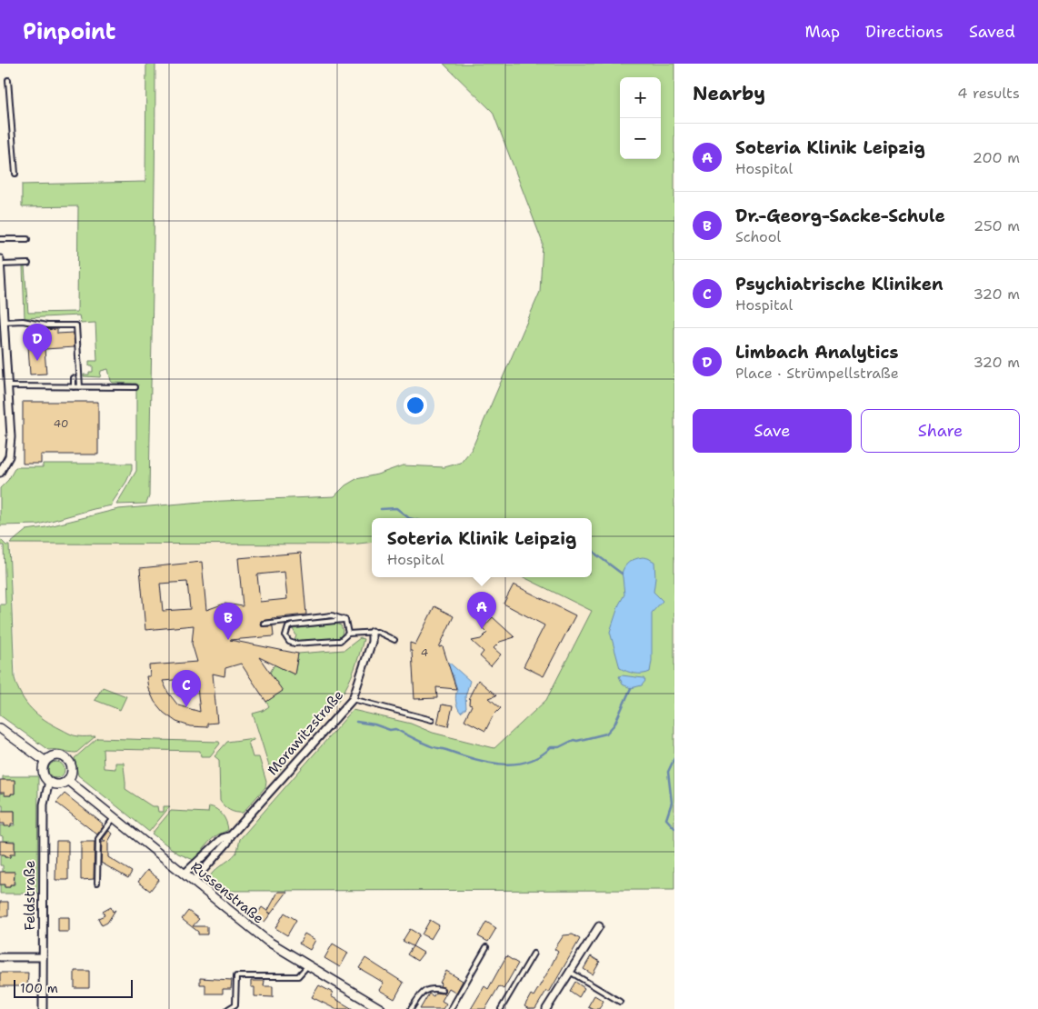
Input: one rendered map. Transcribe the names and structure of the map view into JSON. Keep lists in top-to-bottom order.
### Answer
{
  "streets": {
    "street": ["Morawitzstraße", "Russenstraße", "Feldstraße"]
  },
  "crossings": [
    ["Morawitzstraße", "Russenstraße"],
    ["Russenstraße", "Feldstraße"]
  ],
  "house_numbers": ["40", "4"],
  "scale_bar": "100 m",
  "page": {
    "header": "Pinpoint",
    "nav": ["Map", "Directions", "Saved"],
    "heading": ["Nearby", "4 results"],
    "map_buttons": ["+", "−"],
    "list": [
      {
        "mark": "A",
        "name": "Soteria Klinik Leipzig",
        "note": "Hospital",
        "value": "200 m"
      },
      {
        "mark": "B",
        "name": "Dr.-Georg-Sacke-Schule",
        "note": "School",
        "value": "250 m"
      },
      {
        "mark": "C",
        "name": "Psychiatrische Kliniken",
        "note": "Hospital",
        "value": "320 m"
      },
      {
        "mark": "D",
        "name": "Limbach Analytics",
        "note": "Place · Strümpellstraße",
        "value": "320 m"
      }
    ],
    "pins": [
      "D",
      "A",
      "B",
      "C"
    ],
    "buttons": ["Save", "Share"],
    "popup": ["Soteria Klinik Leipzig", "Hospital"],
    "scale": "100 m"
  }
}
